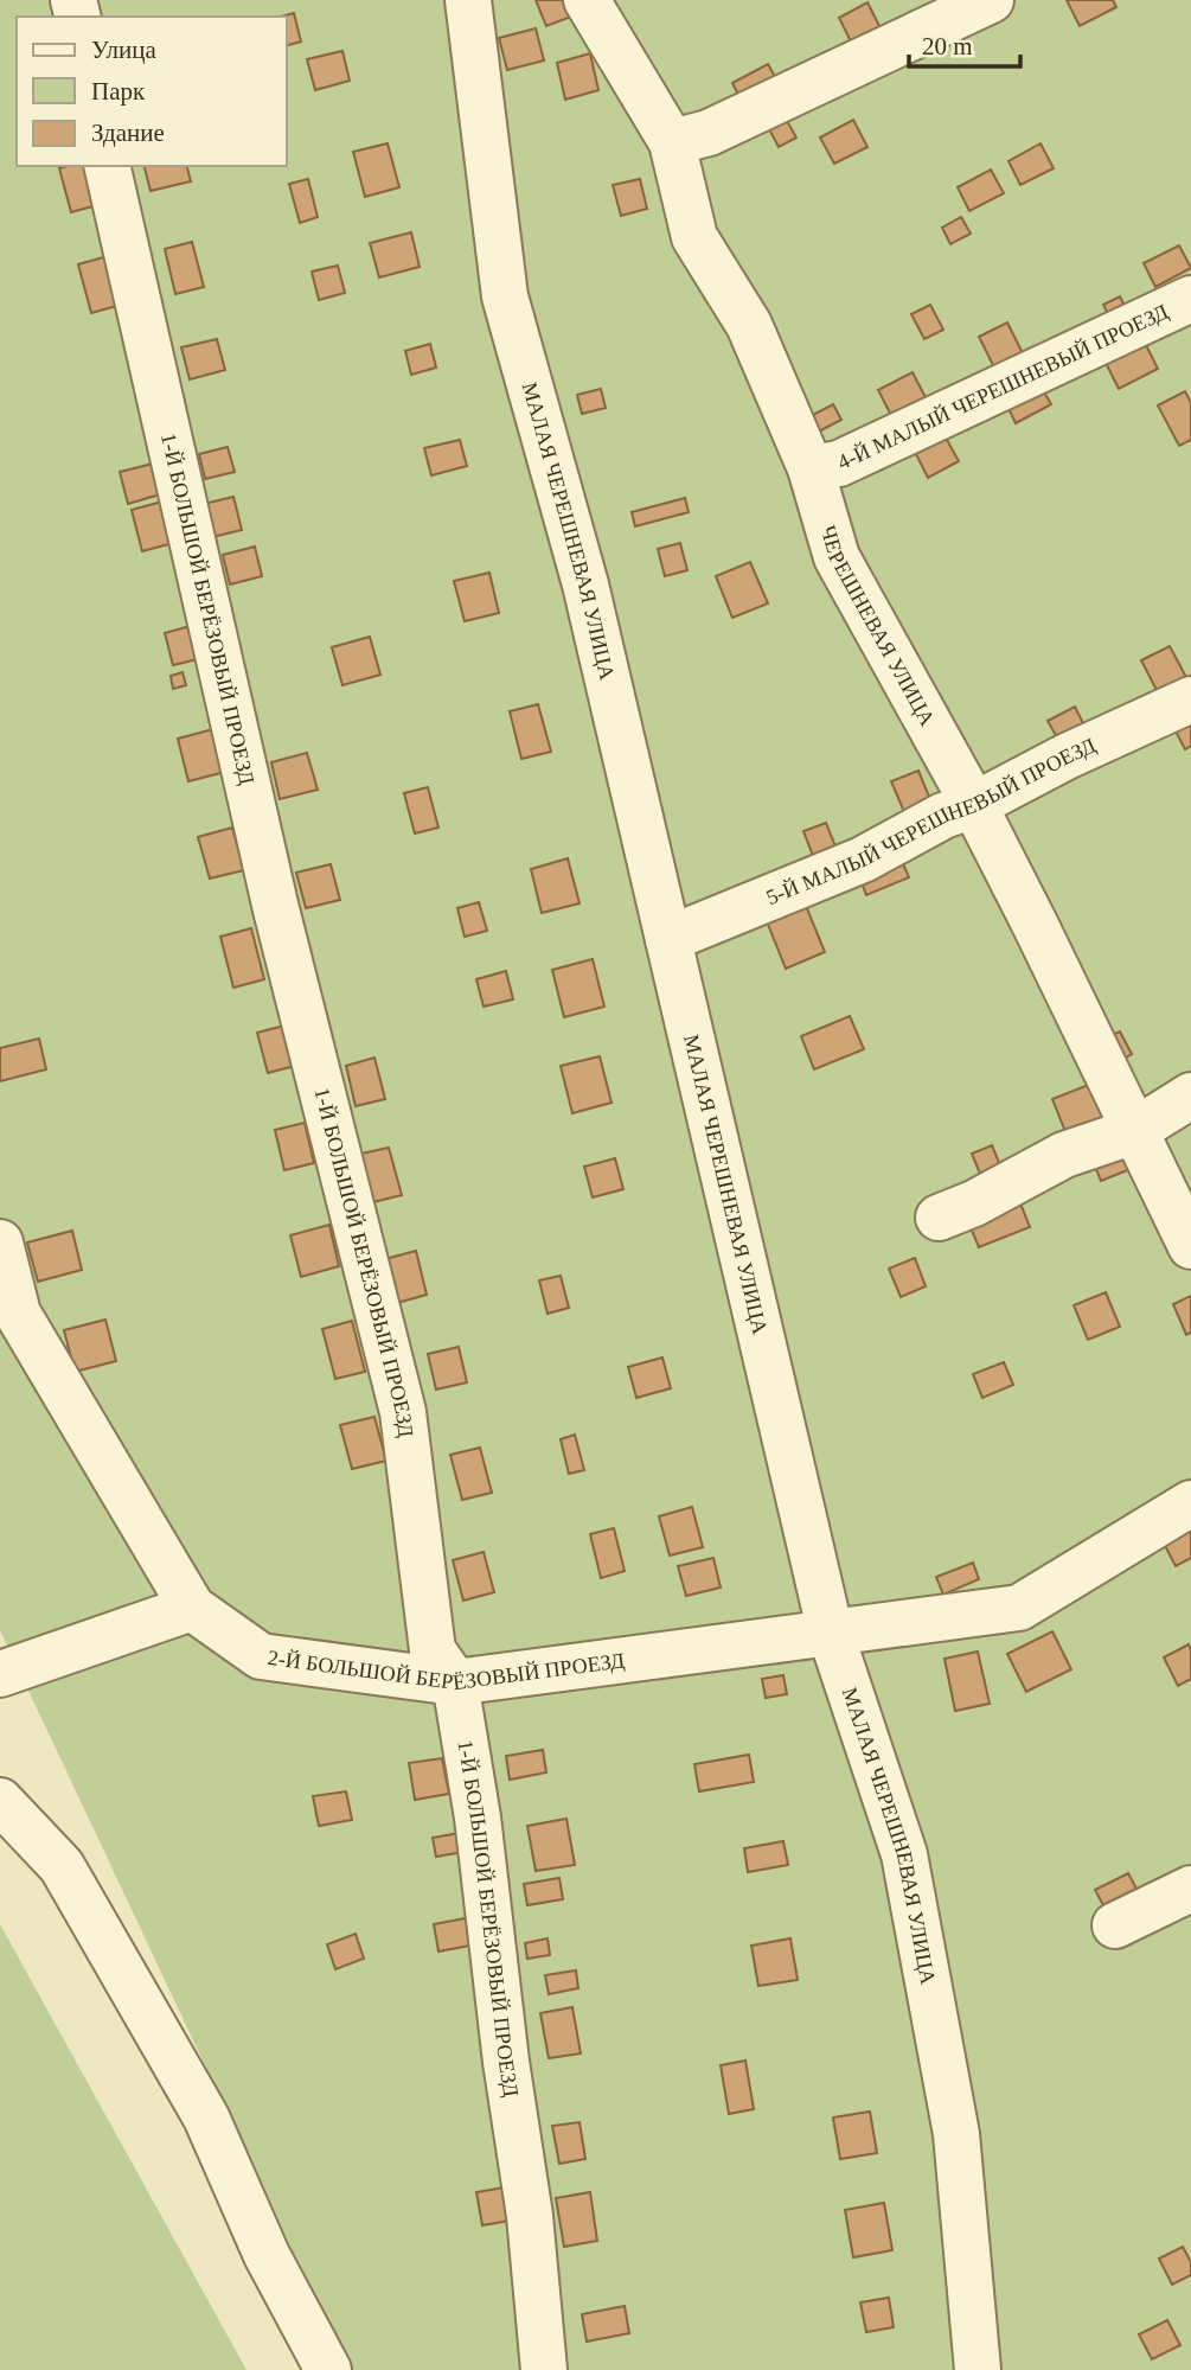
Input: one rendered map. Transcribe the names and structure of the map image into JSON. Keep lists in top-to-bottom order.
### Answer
{
  "streets": {
    "lane": [
      "4-Й МАЛЫЙ ЧЕРЕШНЕВЫЙ ПРОЕЗД",
      "МАЛАЯ ЧЕРЕШНЕВАЯ УЛИЦА",
      "1-Й БОЛЬШОЙ БЕРЁЗОВЫЙ ПРОЕЗД",
      "ЧЕРЕШНЕВАЯ УЛИЦА",
      "5-Й МАЛЫЙ ЧЕРЕШНЕВЫЙ ПРОЕЗД",
      "2-Й БОЛЬШОЙ БЕРЁЗОВЫЙ ПРОЕЗД"
    ]
  },
  "crossings": [
    ["4-Й МАЛЫЙ ЧЕРЕШНЕВЫЙ ПРОЕЗД", "ЧЕРЕШНЕВАЯ УЛИЦА"],
    ["МАЛАЯ ЧЕРЕШНЕВАЯ УЛИЦА", "5-Й МАЛЫЙ ЧЕРЕШНЕВЫЙ ПРОЕЗД"],
    ["МАЛАЯ ЧЕРЕШНЕВАЯ УЛИЦА", "2-Й БОЛЬШОЙ БЕРЁЗОВЫЙ ПРОЕЗД"],
    ["1-Й БОЛЬШОЙ БЕРЁЗОВЫЙ ПРОЕЗД", "2-Й БОЛЬШОЙ БЕРЁЗОВЫЙ ПРОЕЗД"],
    ["ЧЕРЕШНЕВАЯ УЛИЦА", "5-Й МАЛЫЙ ЧЕРЕШНЕВЫЙ ПРОЕЗД"]
  ],
  "legend": ["Улица", "Парк", "Здание"],
  "scale_bar": "20 m"
}
